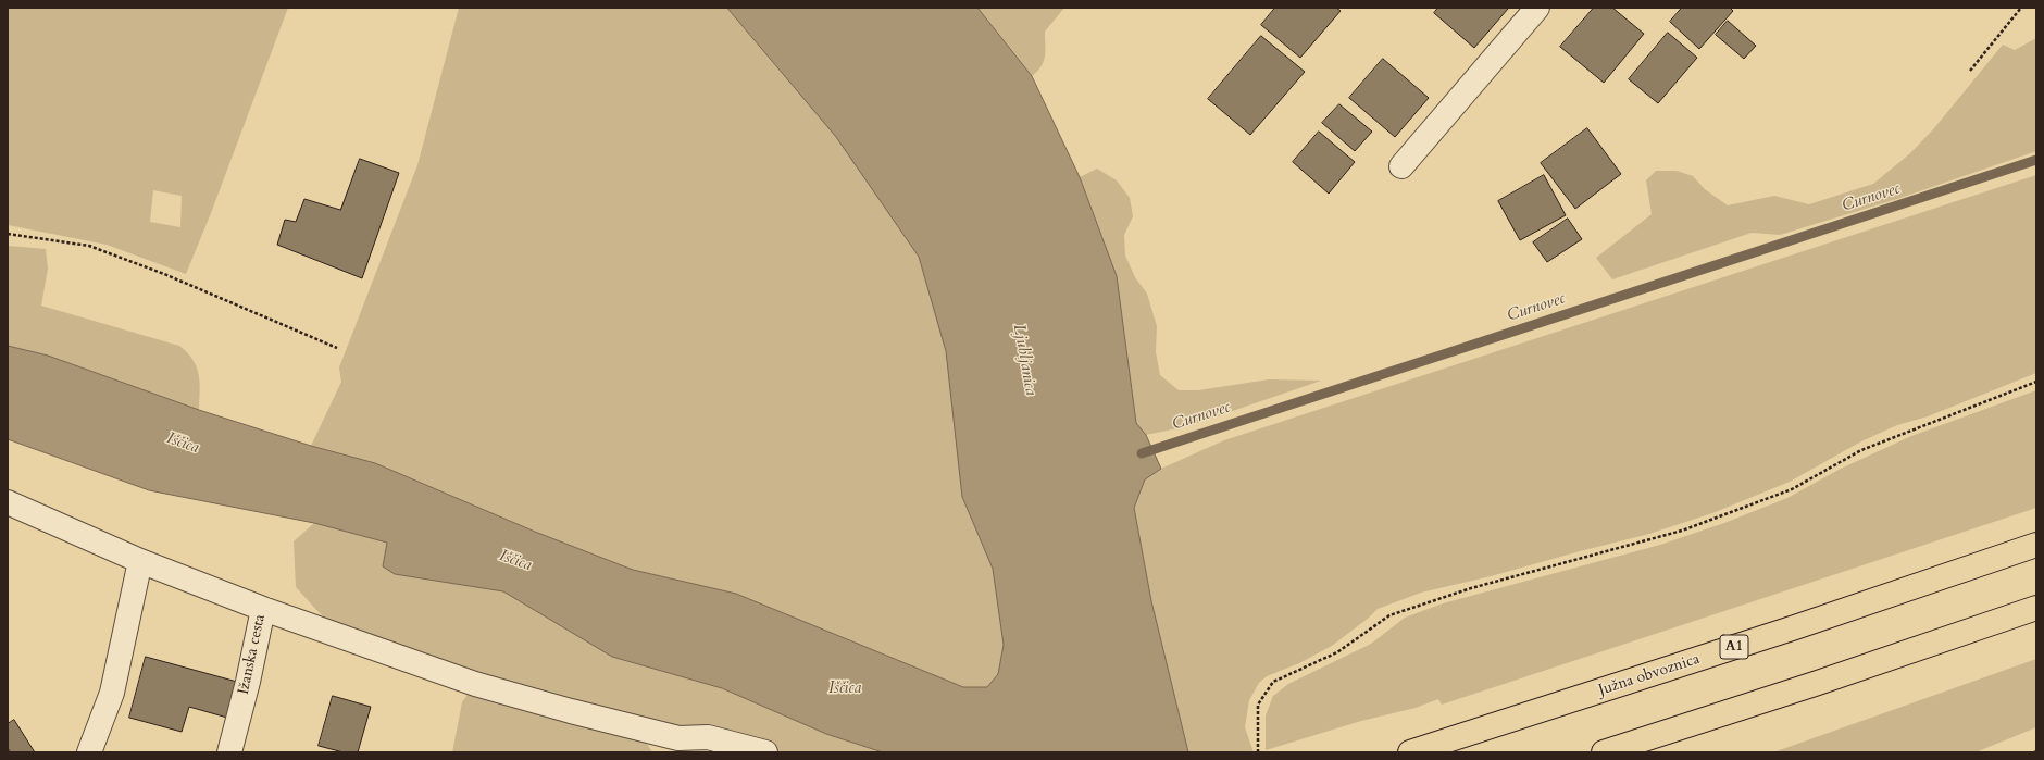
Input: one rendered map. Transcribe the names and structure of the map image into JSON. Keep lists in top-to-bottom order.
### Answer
{
  "streets": {
    "highway": ["A1", "Južna obvoznica"],
    "street": ["Ižanska cesta"]
  },
  "water": ["Curnovec", "Ljubljanica", "Iščica"]
}
